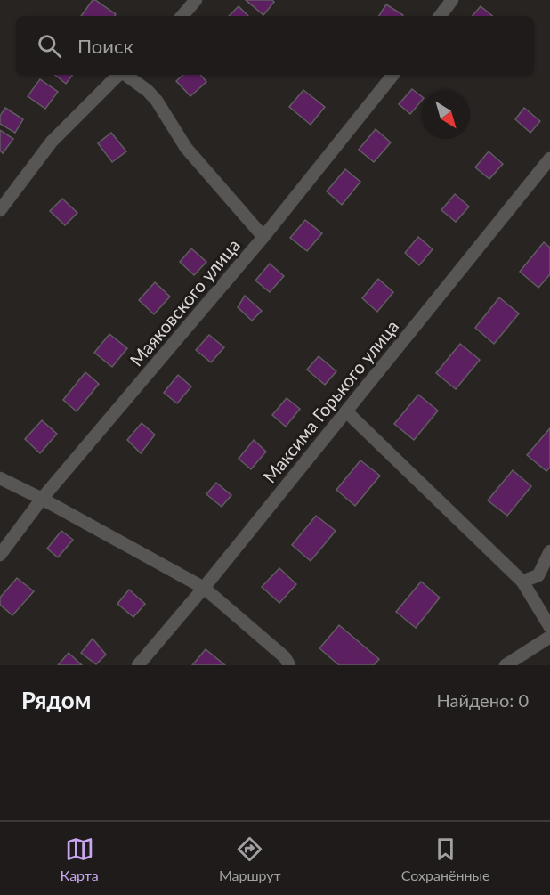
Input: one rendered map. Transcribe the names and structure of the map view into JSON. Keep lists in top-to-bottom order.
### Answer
{
  "streets": {
    "street": ["Маяковского улица", "Максима Горького улица"]
  },
  "north": "bottom right",
  "page": {
    "search": "Поиск",
    "heading": ["Рядом", "Найдено: 0"],
    "nav": ["Карта", "Маршрут", "Сохранённые"]
  }
}
